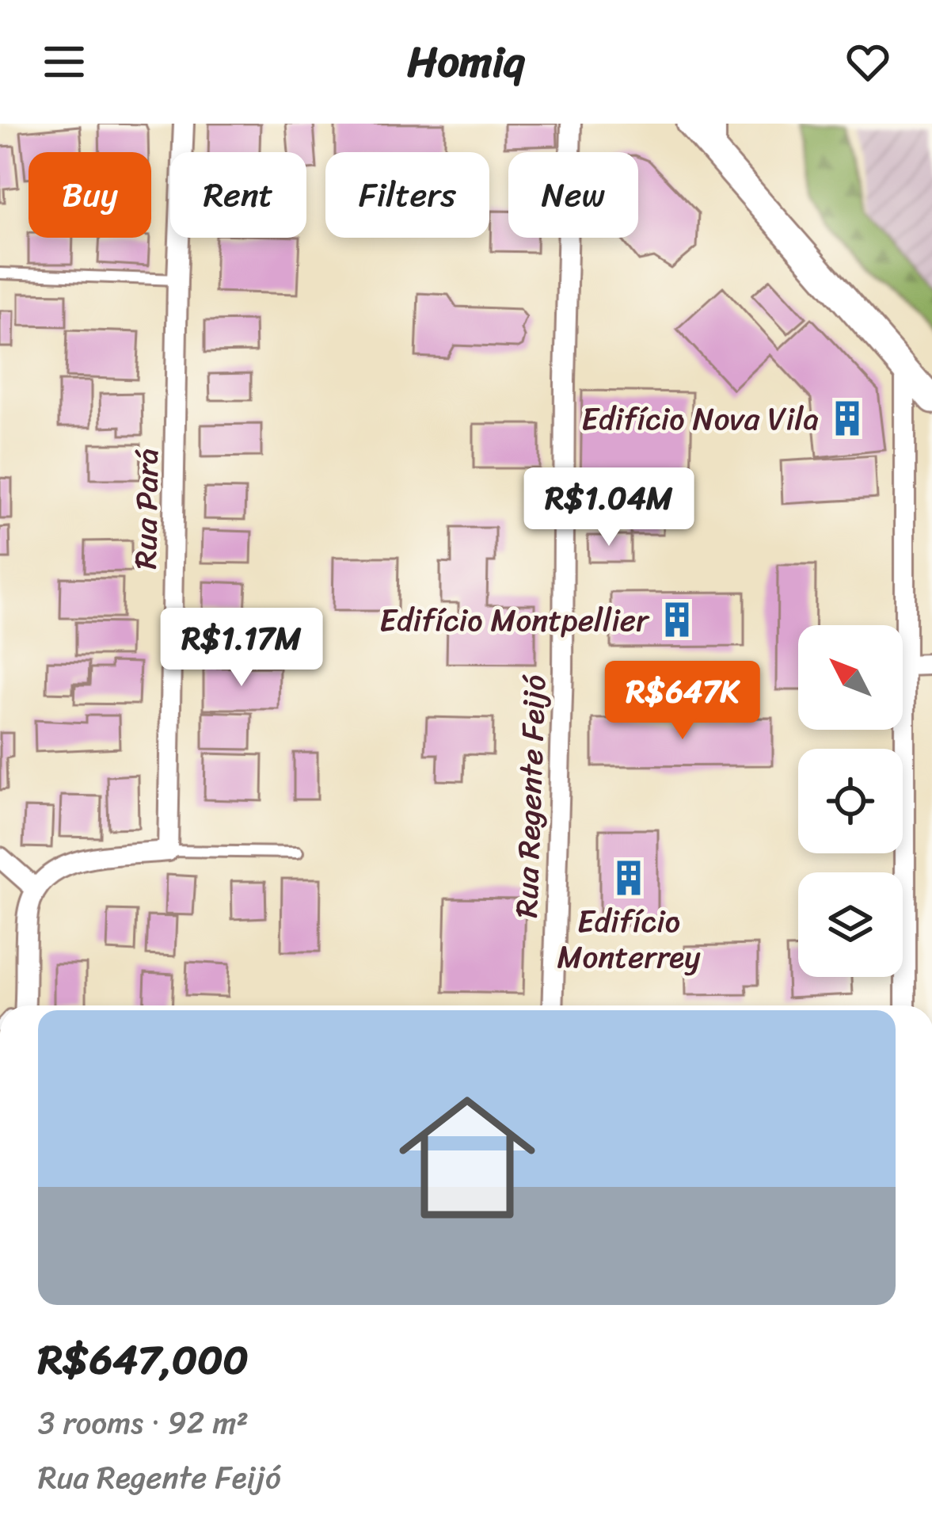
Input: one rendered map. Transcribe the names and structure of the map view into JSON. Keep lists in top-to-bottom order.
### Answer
{
  "streets": {
    "street": ["Rua Pará", "Rua Regente Feijó"]
  },
  "places": {
    "building": ["Edifício Nova Vila", "Edifício Montpellier", "Edifício Monterrey"]
  },
  "north": "top left",
  "page": {
    "header": "Homiq",
    "chip": [
      "Buy",
      "Rent",
      "Filters",
      "New"
    ],
    "price": ["R$1.04M", "R$1.17M", "R$647K"],
    "list": [
      {
        "name": "R$647,000",
        "note": "3 rooms · 92 m² · Rua Regente Feijó"
      }
    ]
  }
}
